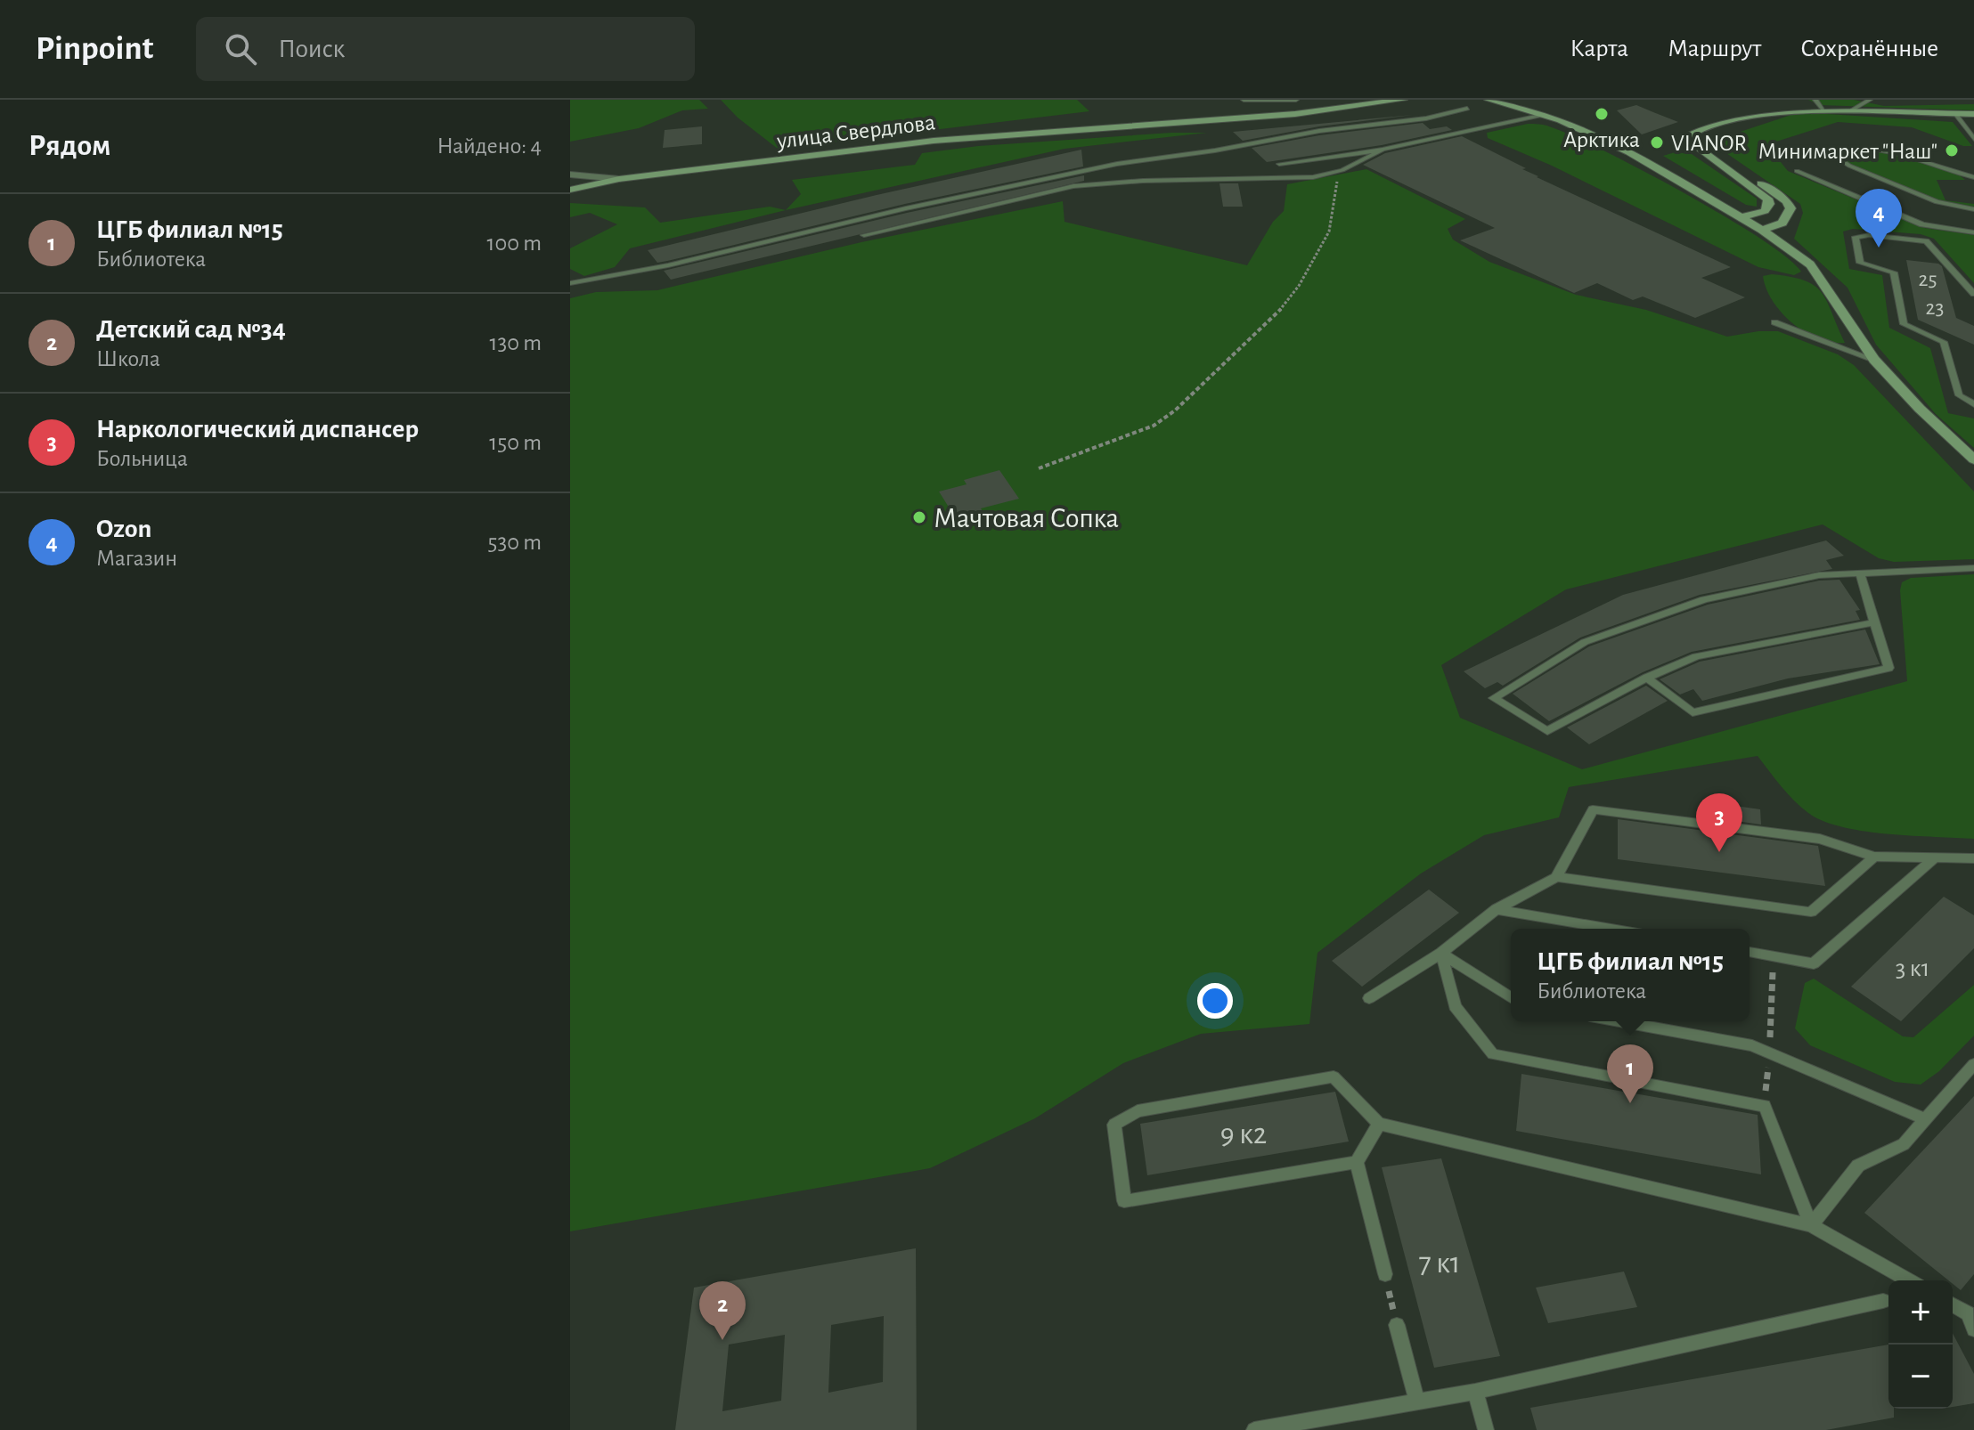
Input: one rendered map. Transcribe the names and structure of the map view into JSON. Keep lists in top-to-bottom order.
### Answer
{
  "streets": {
    "street": ["улица Свердлова"]
  },
  "places": [
    "Арктика",
    "VIANOR",
    "Минимаркет \"Наш\"",
    "Мачтовая Сопка"
  ],
  "house_numbers": [
    "25",
    "23",
    "3 к1",
    "9 к2",
    "7 к1"
  ],
  "page": {
    "header": "Pinpoint",
    "search": "Поиск",
    "nav": ["Карта", "Маршрут", "Сохранённые"],
    "heading": ["Рядом", "Найдено: 4"],
    "pins": [
      "4",
      "3",
      "1",
      "2"
    ],
    "list": [
      {
        "mark": "1",
        "name": "ЦГБ филиал №15",
        "note": "Библиотека",
        "value": "100 m"
      },
      {
        "mark": "2",
        "name": "Детский сад №34",
        "note": "Школа",
        "value": "130 m"
      },
      {
        "mark": "3",
        "name": "Наркологический диспансер",
        "note": "Больница",
        "value": "150 m"
      },
      {
        "mark": "4",
        "name": "Ozon",
        "note": "Магазин",
        "value": "530 m"
      }
    ],
    "popup": ["ЦГБ филиал №15", "Библиотека"],
    "map_buttons": ["+", "−"]
  }
}
